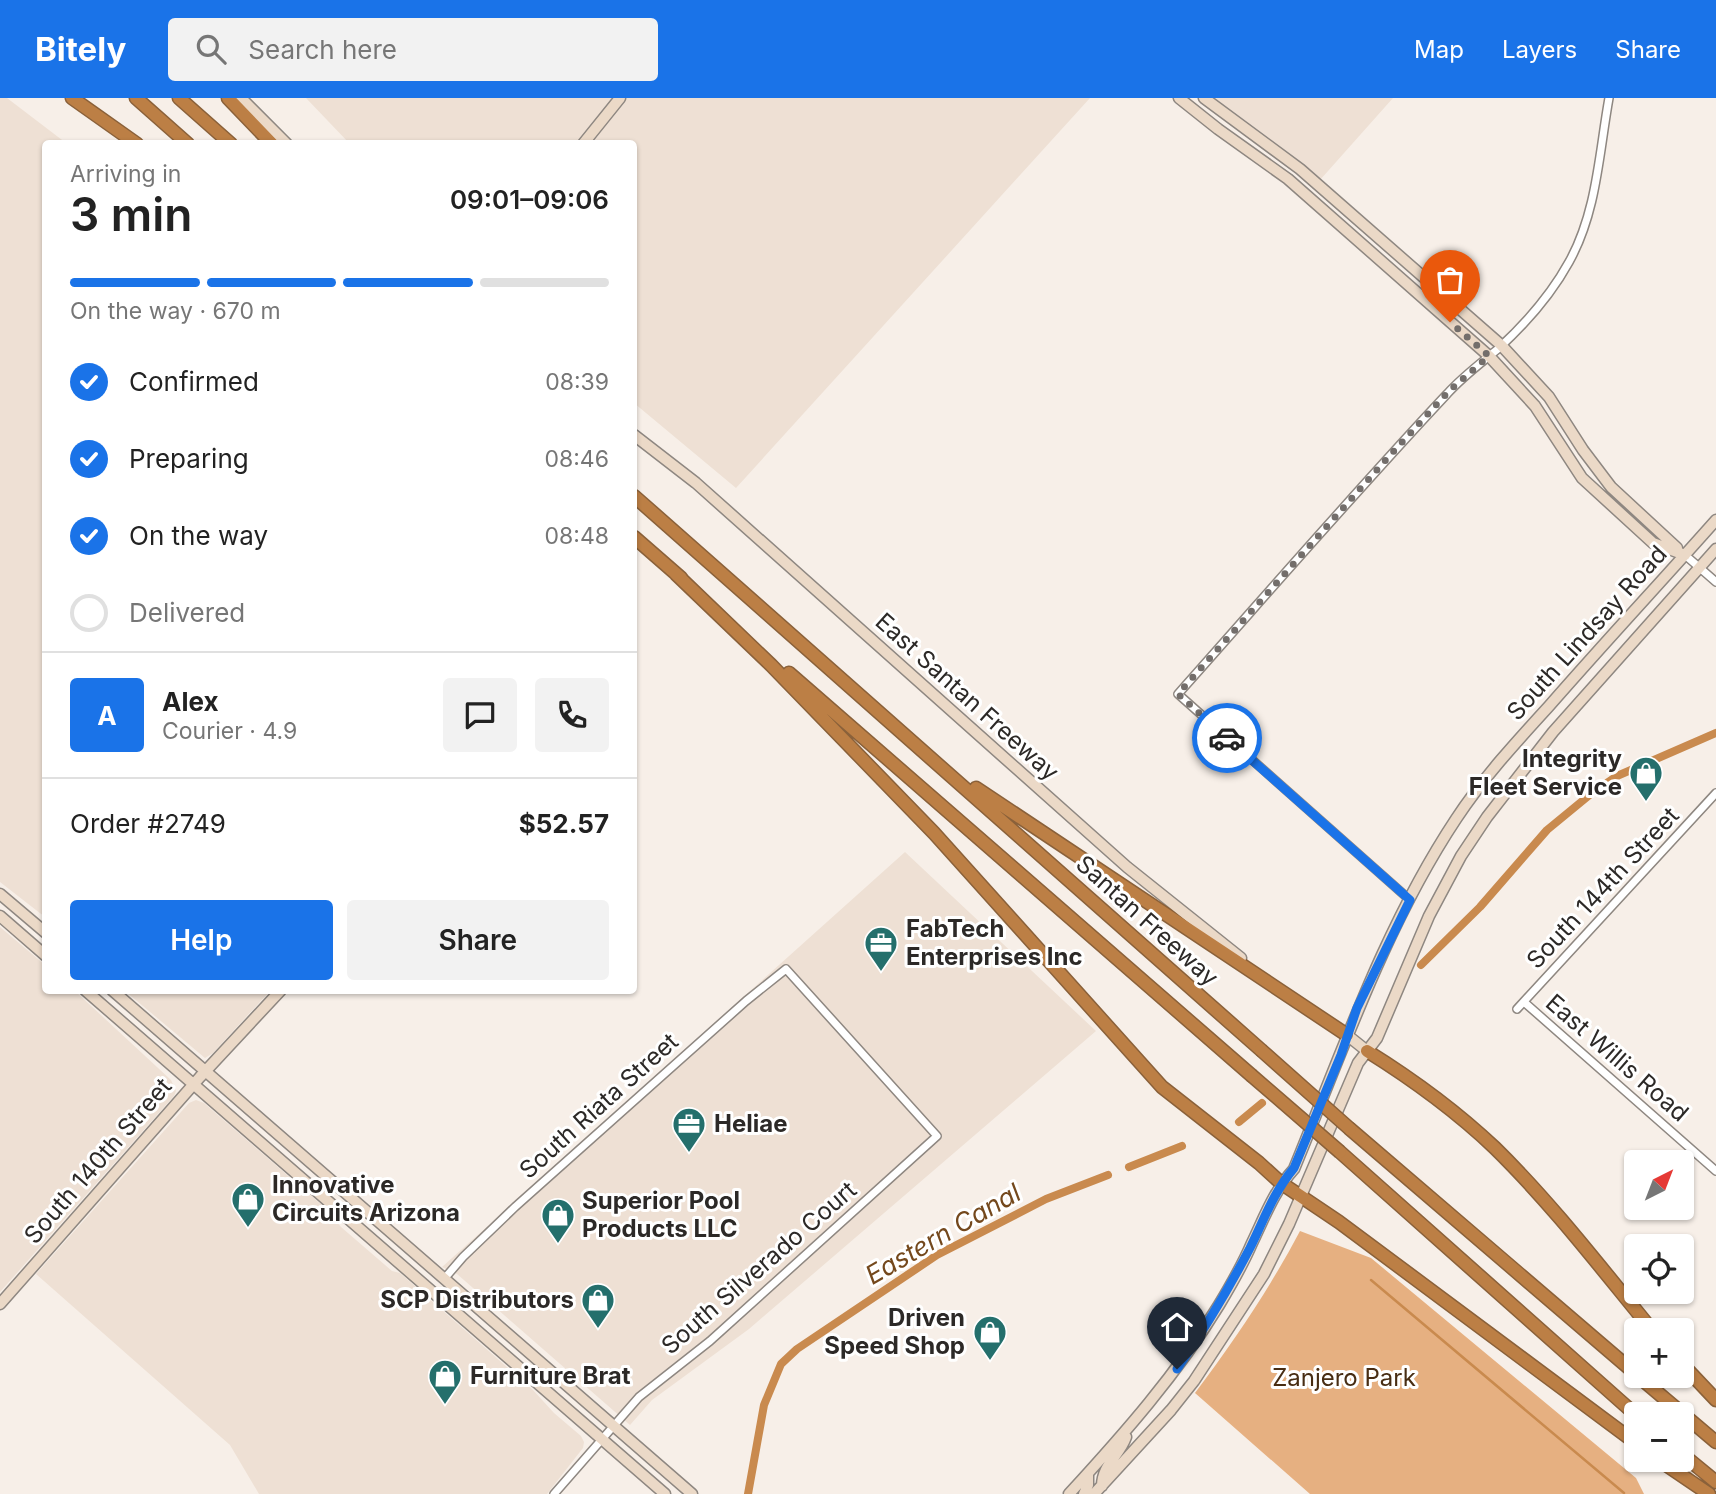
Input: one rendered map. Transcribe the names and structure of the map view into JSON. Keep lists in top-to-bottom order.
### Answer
{
  "streets": {
    "highway": ["Santan Freeway"],
    "main road": ["South Lindsay Road", "East Santan Freeway", "South 140th Street"],
    "street": [
      "South 144th Street",
      "East Willis Road",
      "South Riata Street",
      "South Silverado Court"
    ]
  },
  "crossings": [
    ["South 144th Street", "East Willis Road"],
    ["South Riata Street", "South Silverado Court"]
  ],
  "water": ["Eastern Canal"],
  "parks": ["Zanjero Park"],
  "places": {
    "shop": [
      "Integrity Fleet Service",
      "Innovative Circuits Arizona",
      "Superior Pool Products LLC",
      "SCP Distributors",
      "Driven Speed Shop",
      "Furniture Brat"
    ],
    "office": ["FabTech Enterprises Inc", "Heliae"]
  },
  "north": "top right",
  "page": {
    "header": "Bitely",
    "search": "Search here",
    "nav": ["Map", "Layers", "Share"],
    "heading": ["3 min", "Arriving in", "09:01–09:06"],
    "panel": [
      "Alex",
      "Courier · 4.9",
      "Order #2749",
      "$52.57"
    ],
    "bar": "On the way · 670 m",
    "list": [
      ["Confirmed", "08:39"],
      ["Preparing", "08:46"],
      ["On the way", "08:48"],
      "Delivered"
    ],
    "round": "A",
    "buttons": ["Help", "Share"],
    "map_buttons": ["+", "−"]
  }
}
